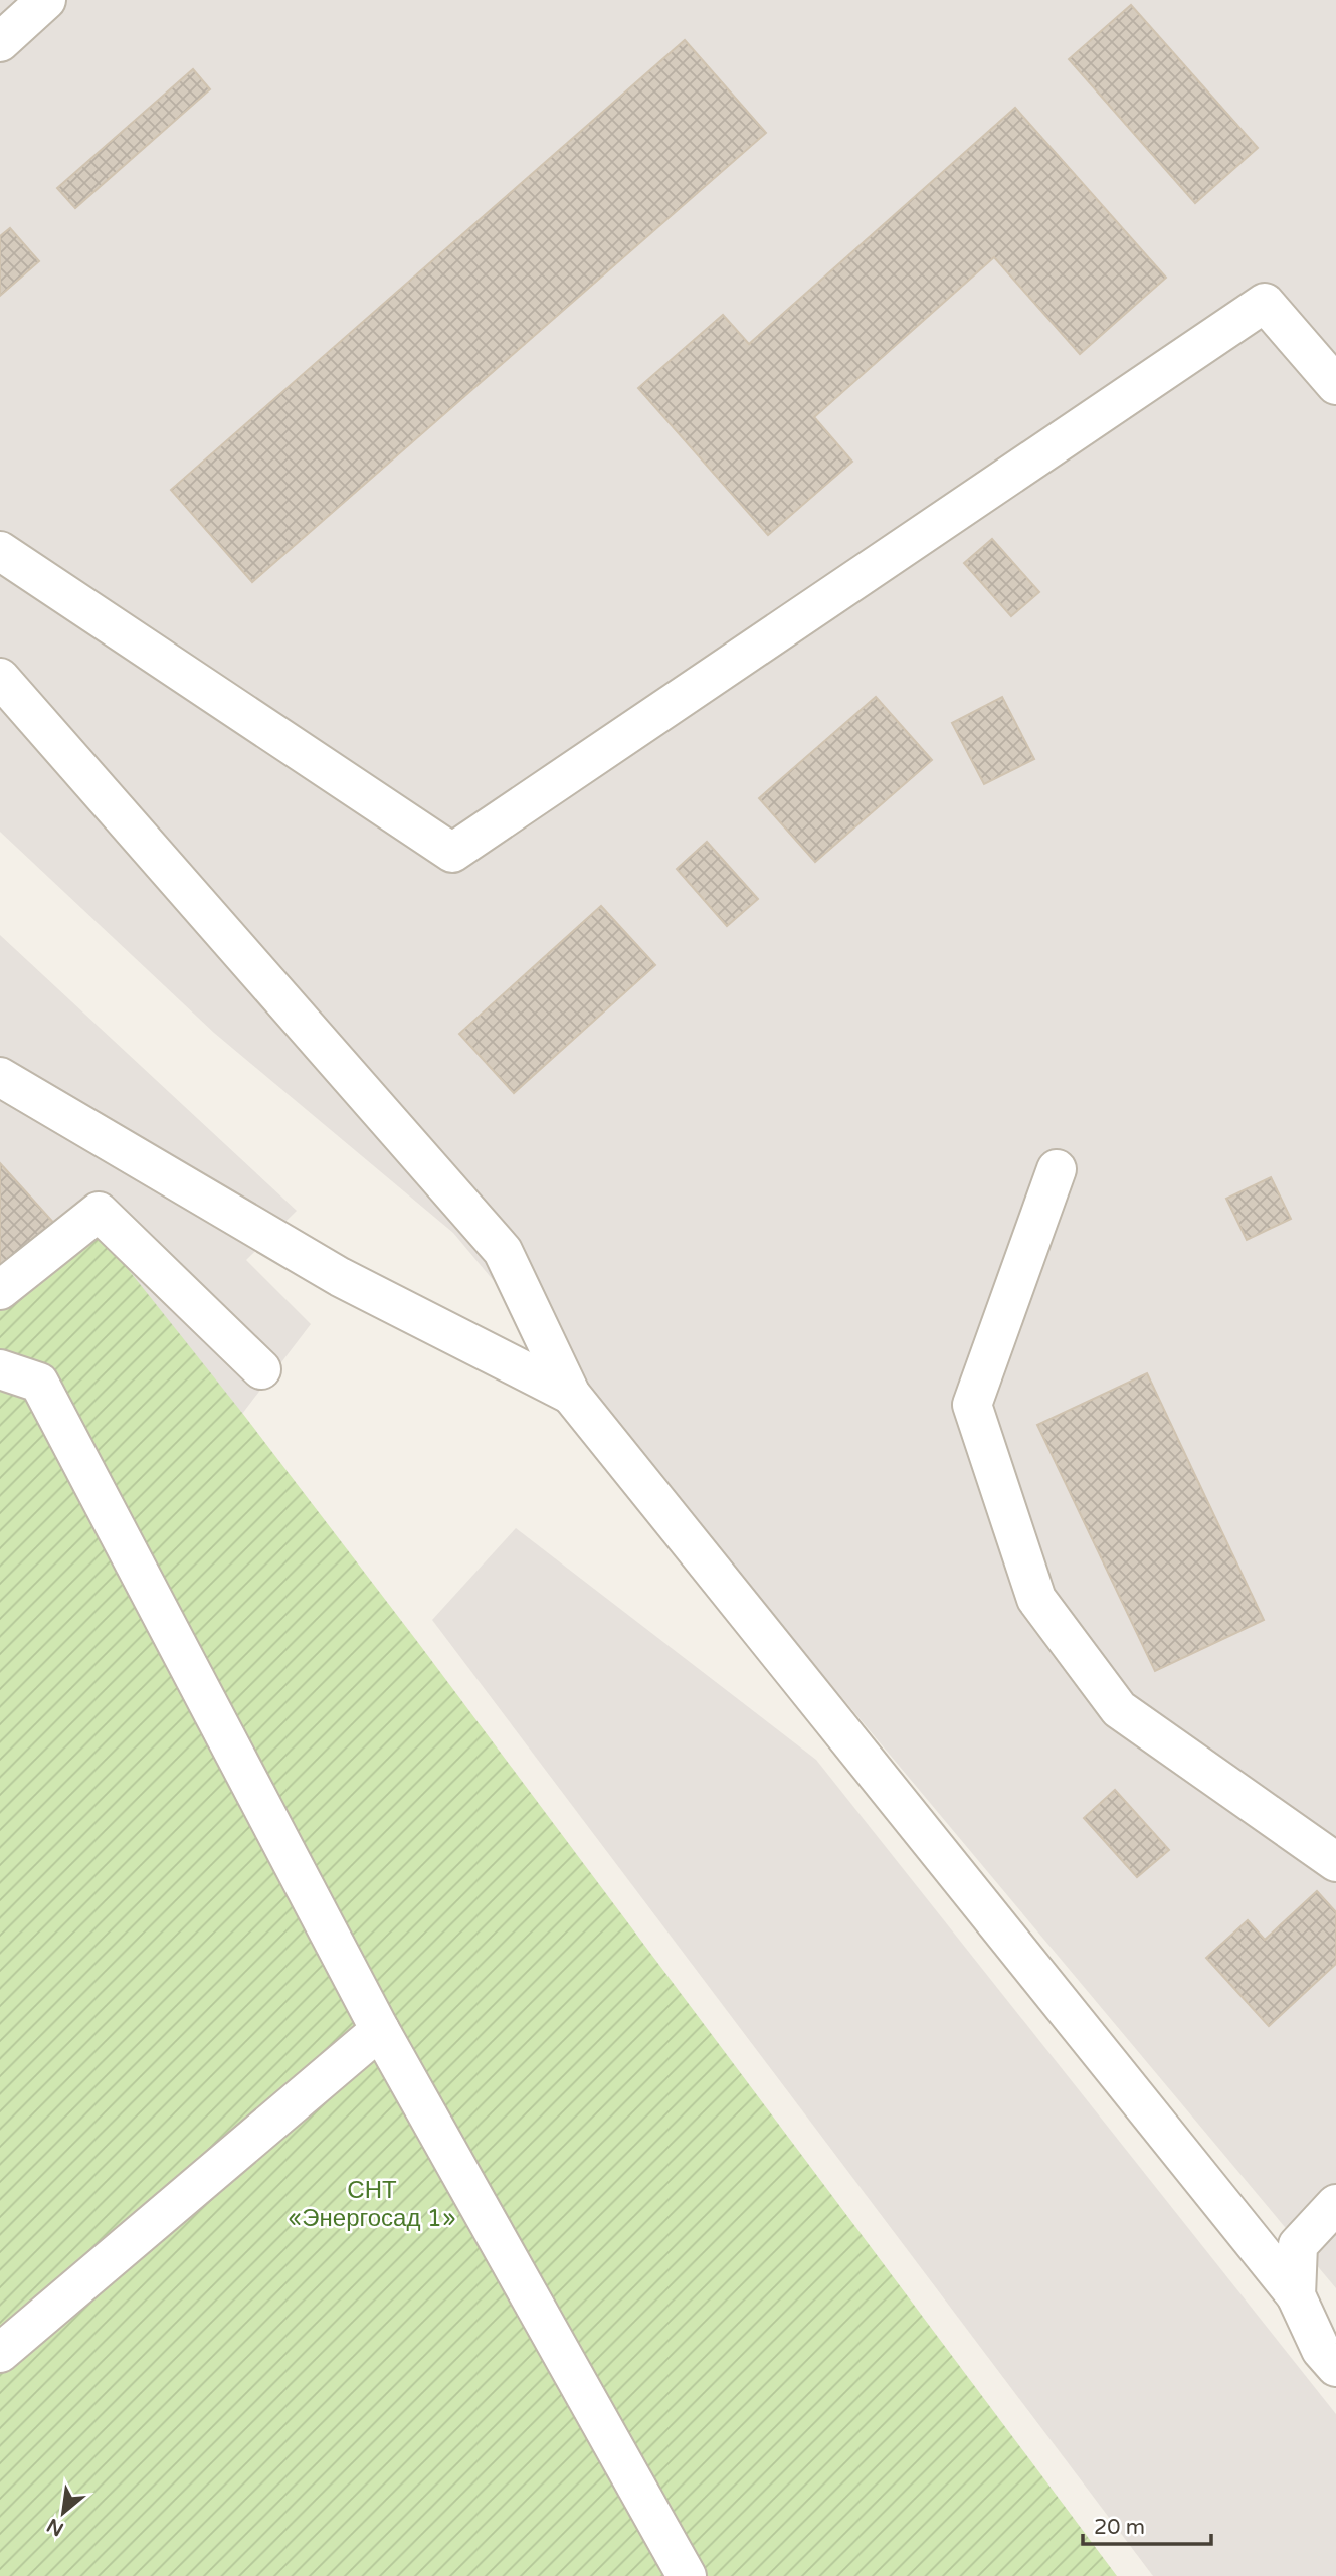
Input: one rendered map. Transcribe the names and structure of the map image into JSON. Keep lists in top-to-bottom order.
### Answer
{
  "parks": ["СНТ «Энергосад 1»"],
  "scale_bar": "20 m",
  "north": "bottom left"
}
